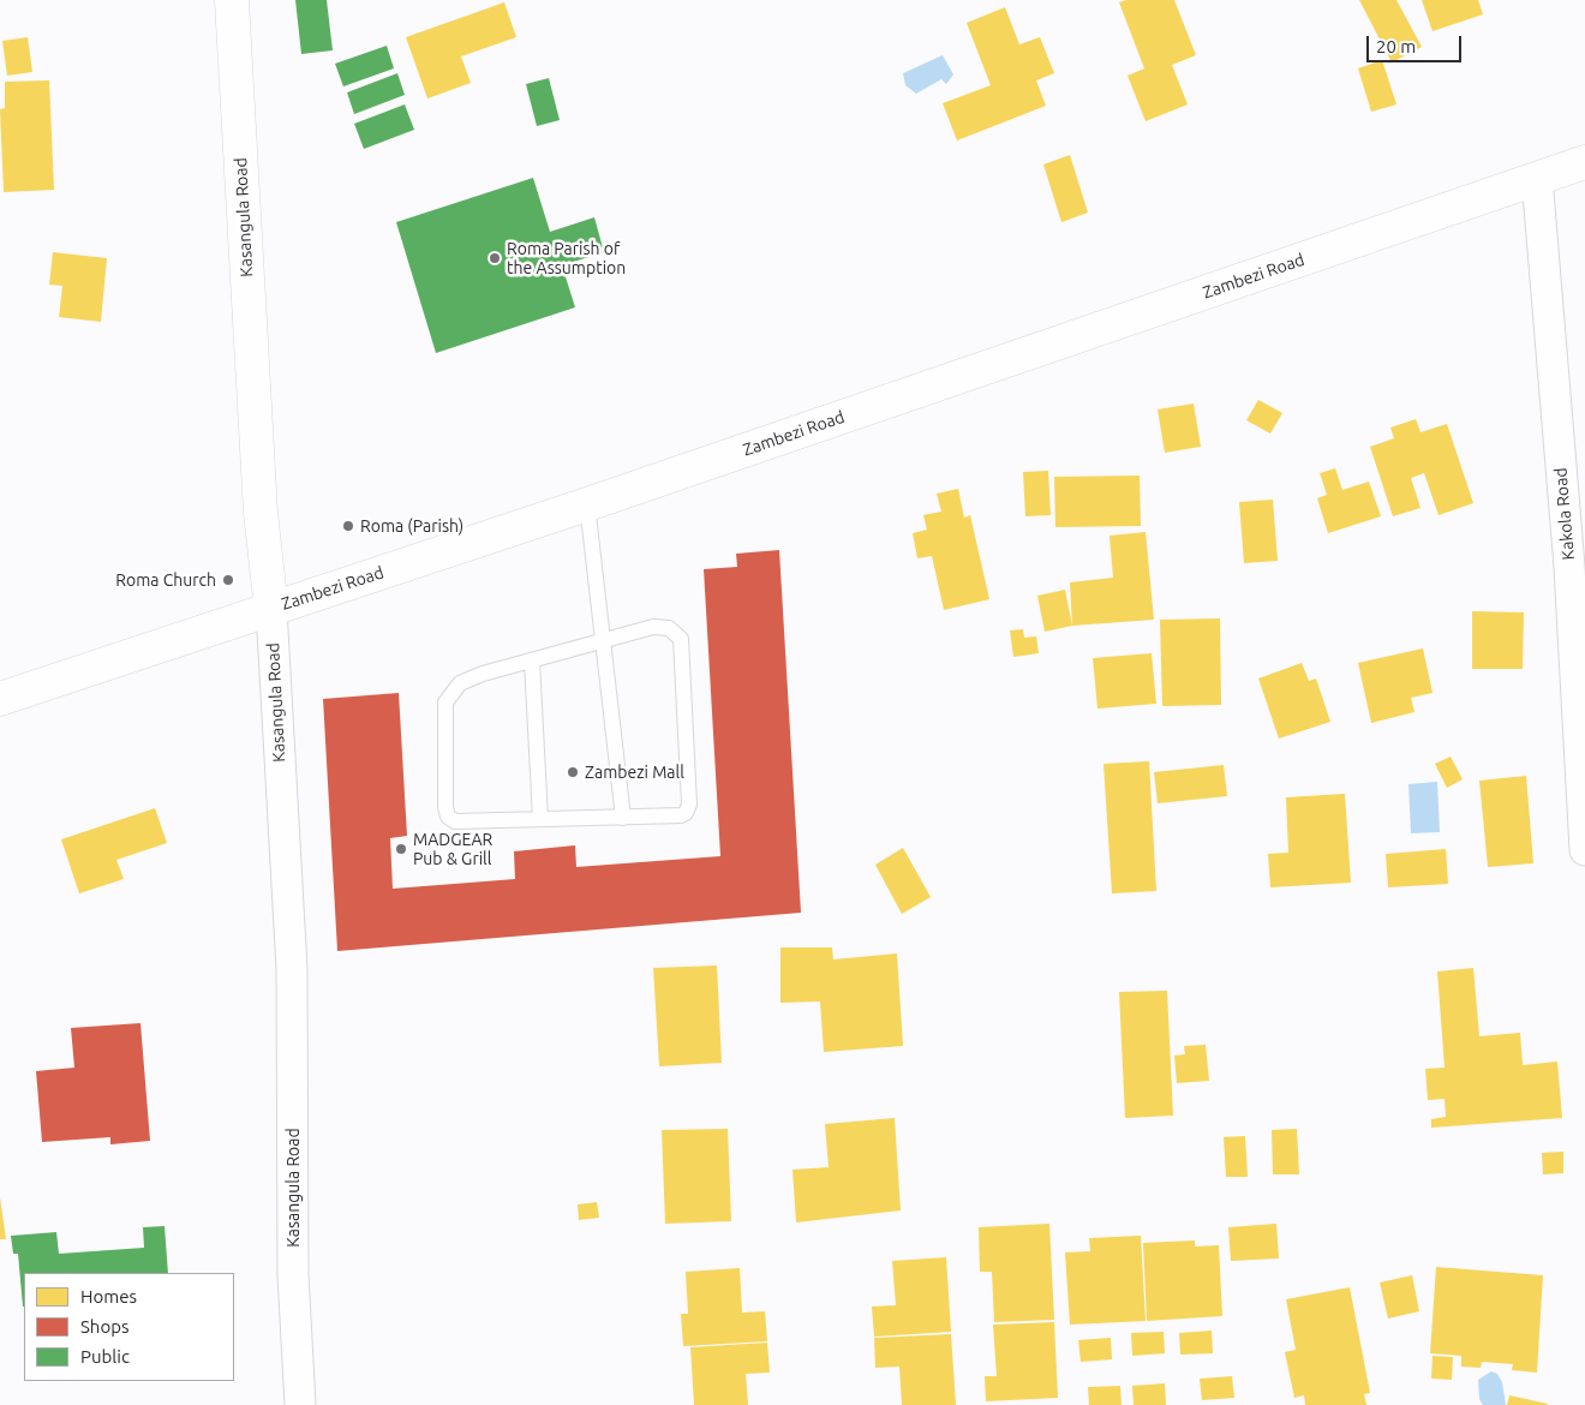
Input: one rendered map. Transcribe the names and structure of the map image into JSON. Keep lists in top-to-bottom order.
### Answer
{
  "streets": {
    "main road": ["Kasangula Road", "Zambezi Road"],
    "street": ["Kakola Road"]
  },
  "crossings": [
    ["Kasangula Road", "Zambezi Road"],
    ["Zambezi Road", "Kakola Road"]
  ],
  "places": [
    "Roma Parish of the Assumption",
    "Roma (Parish)",
    "Roma Church",
    "Zambezi Mall",
    "MADGEAR Pub & Grill"
  ],
  "legend": ["Homes", "Shops", "Public"],
  "scale_bar": "20 m"
}
